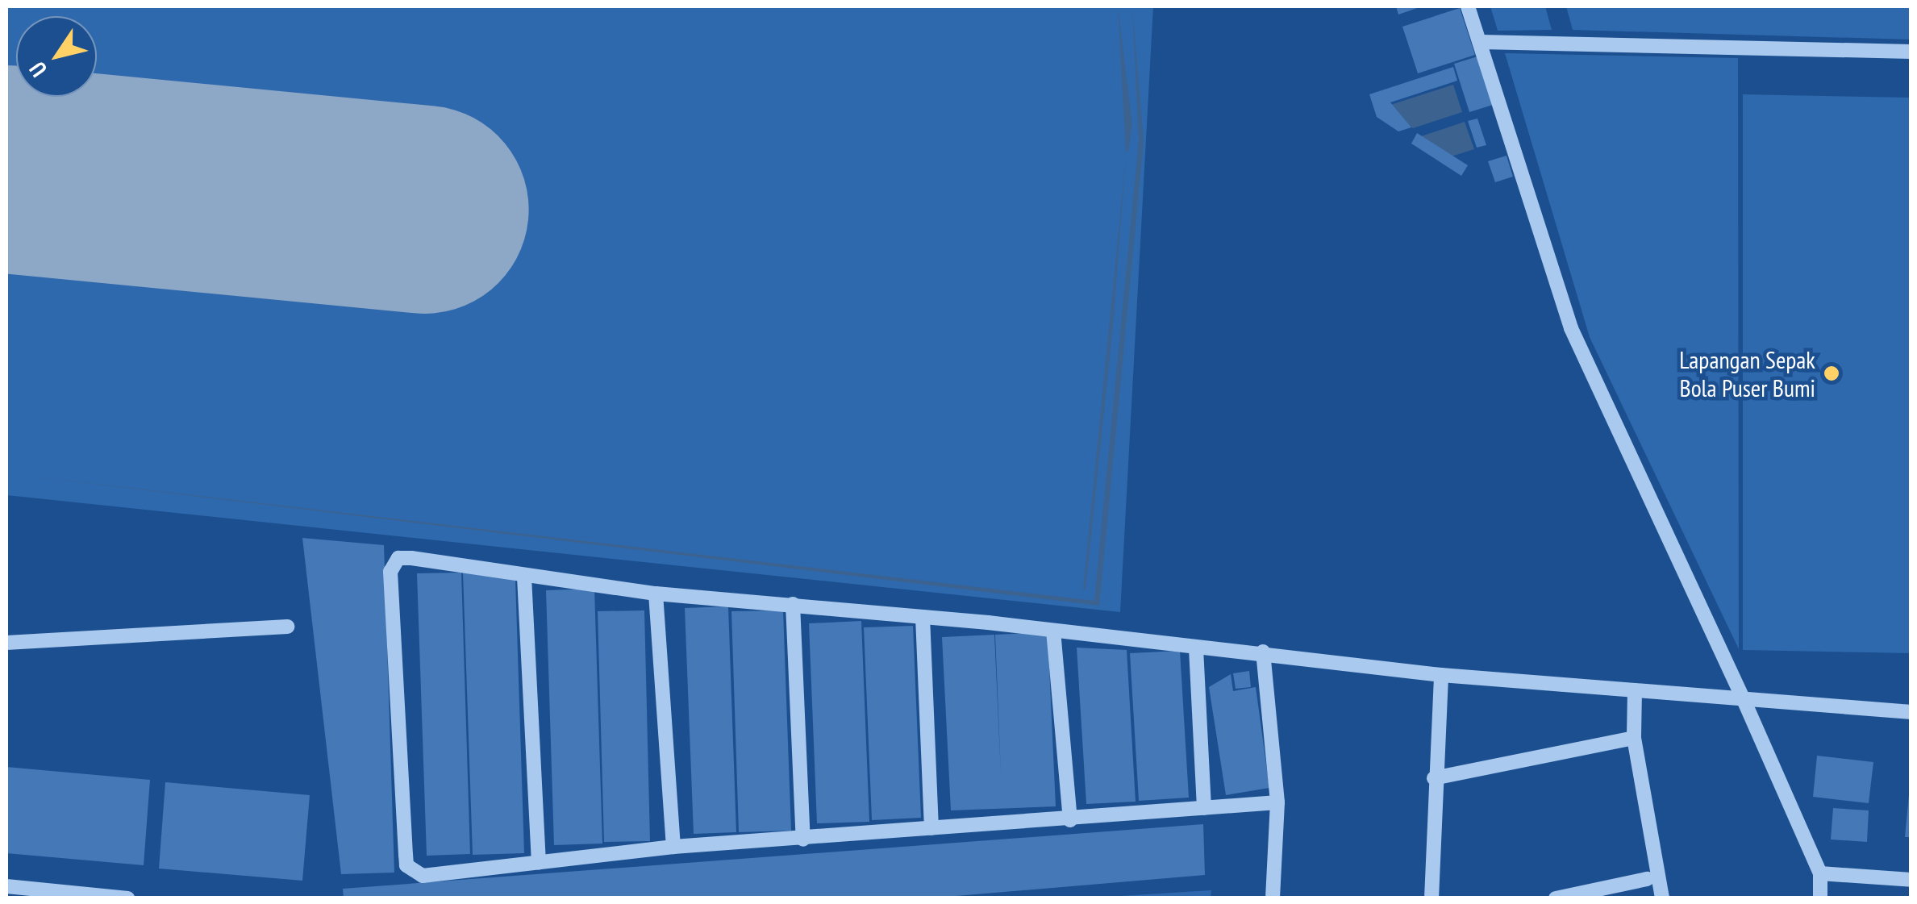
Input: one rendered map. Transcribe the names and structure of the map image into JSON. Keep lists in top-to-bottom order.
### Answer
{
  "places": ["Lapangan Sepak Bola Puser Bumi"],
  "north": "bottom left"
}
